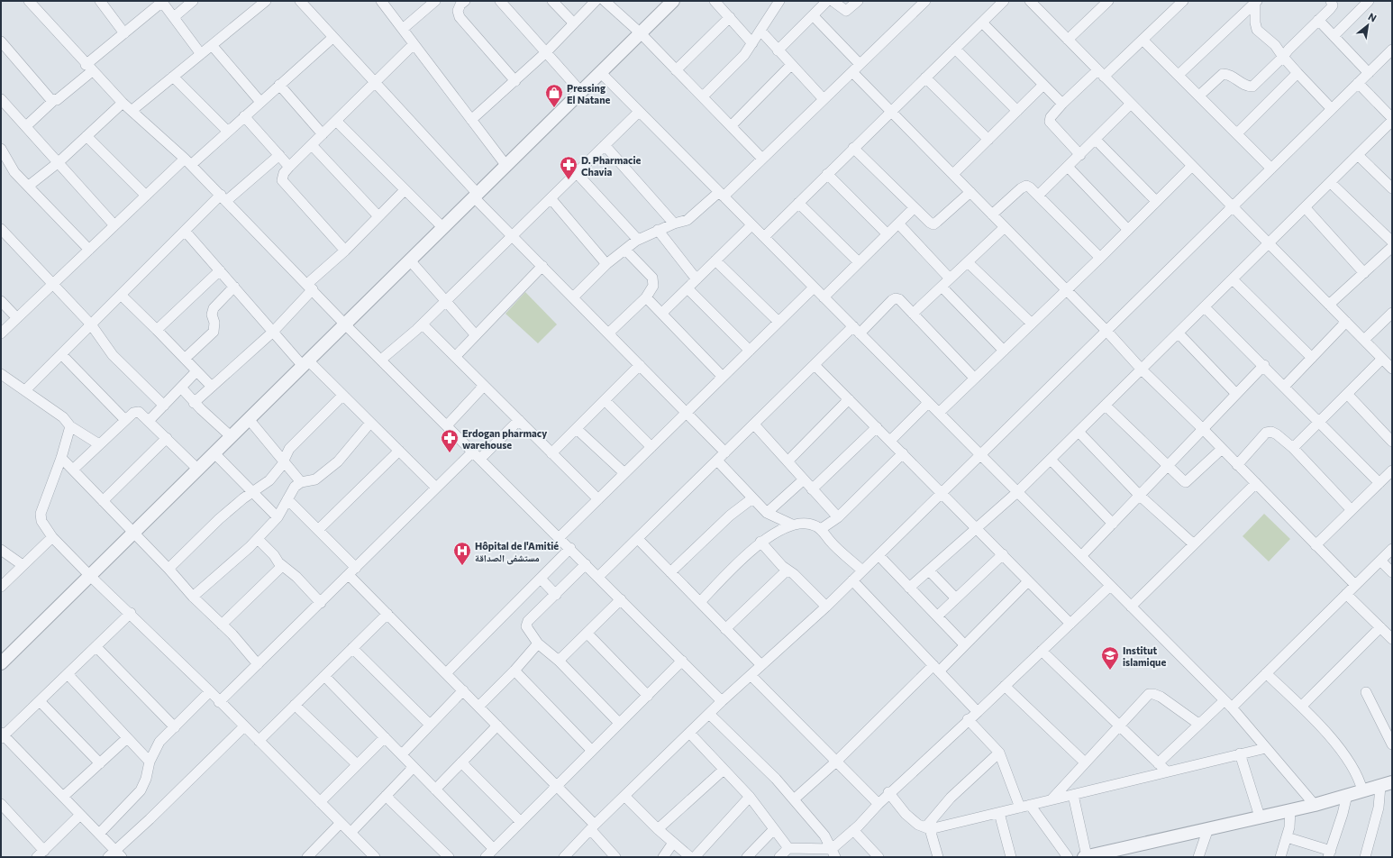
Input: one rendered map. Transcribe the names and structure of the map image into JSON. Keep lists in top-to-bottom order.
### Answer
{
  "places": {
    "shop": ["Pressing El Natane"],
    "pharmacy": ["D. Pharmacie Chavia", "Erdogan pharmacy warehouse"],
    "hospital": ["Hôpital de l'Amitié مستشفى الصداقة"],
    "school or university": ["Institut islamique"]
  },
  "north": "top right"
}
